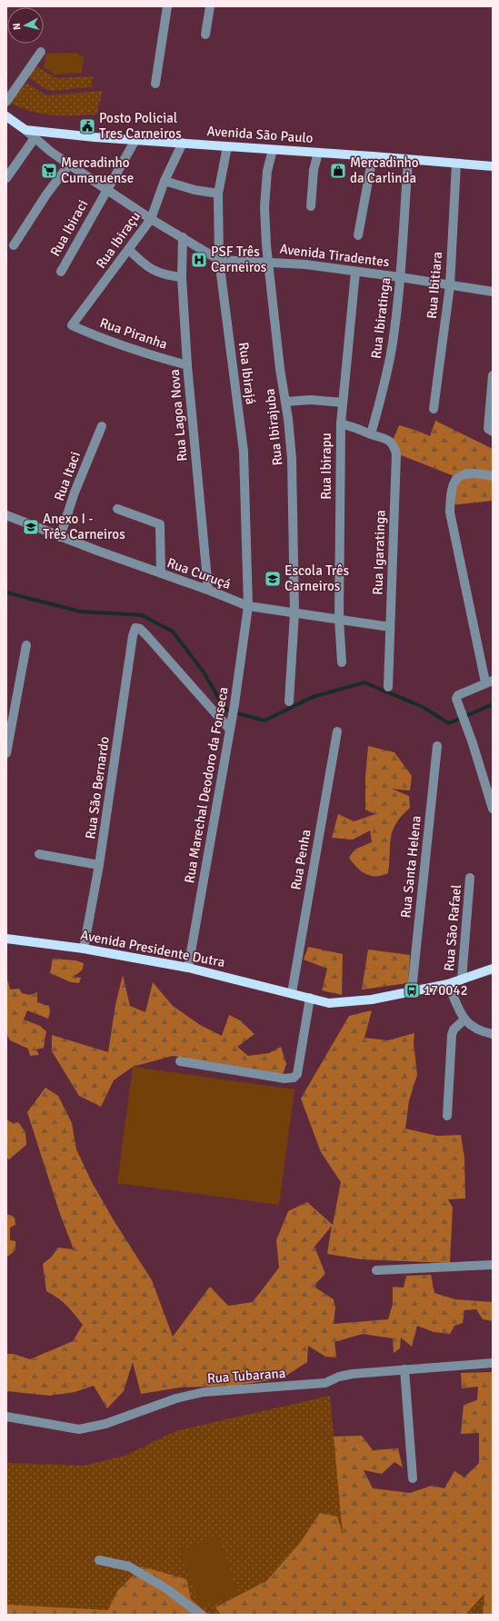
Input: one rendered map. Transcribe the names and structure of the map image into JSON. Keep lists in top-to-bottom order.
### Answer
{
  "streets": {
    "main road": ["Avenida São Paulo", "Avenida Presidente Dutra"],
    "street": [
      "Rua Ibiraci",
      "Rua Ibiraçu",
      "Avenida Tiradentes",
      "Rua Ibitiara",
      "Rua Ibiratinga",
      "Rua Piranha",
      "Rua Ibirajá",
      "Rua Lagoa Nova",
      "Rua Ibirajuba",
      "Rua Ibirapu",
      "Rua Itaci",
      "Rua Igaratinga",
      "Rua Curuçá",
      "Rua Marechal Deodoro da Fonseca",
      "Rua São Bernardo",
      "Rua Penha",
      "Rua Santa Helena",
      "Rua São Rafael",
      "Rua Tubarana"
    ]
  },
  "crossings": [
    ["Avenida São Paulo", "Rua Ibiraci"],
    ["Avenida São Paulo", "Rua Ibiraçu"],
    ["Avenida São Paulo", "Rua Ibitiara"],
    ["Avenida São Paulo", "Rua Ibiratinga"],
    ["Avenida São Paulo", "Rua Ibirajá"],
    ["Avenida São Paulo", "Rua Ibirajuba"],
    ["Rua Ibiraçu", "Rua Piranha"],
    ["Avenida Tiradentes", "Rua Ibitiara"],
    ["Avenida Tiradentes", "Rua Ibiratinga"],
    ["Avenida Tiradentes", "Rua Ibirajá"],
    ["Avenida Tiradentes", "Rua Ibirajuba"],
    ["Avenida Tiradentes", "Rua Ibirapu"],
    ["Rua Ibiratinga", "Rua Igaratinga"],
    ["Rua Piranha", "Rua Lagoa Nova"],
    ["Rua Ibirajá", "Rua Curuçá"],
    ["Rua Ibirajá", "Rua Marechal Deodoro da Fonseca"],
    ["Rua Lagoa Nova", "Rua Curuçá"],
    ["Rua Ibirajuba", "Rua Curuçá"],
    ["Rua Ibirapu", "Rua Igaratinga"],
    ["Rua Ibirapu", "Rua Curuçá"],
    ["Rua Itaci", "Rua Curuçá"],
    ["Rua Igaratinga", "Rua Curuçá"],
    ["Rua Curuçá", "Rua Marechal Deodoro da Fonseca"],
    ["Rua Marechal Deodoro da Fonseca", "Rua São Bernardo"],
    ["Rua Marechal Deodoro da Fonseca", "Avenida Presidente Dutra"],
    ["Rua São Bernardo", "Avenida Presidente Dutra"],
    ["Rua Penha", "Avenida Presidente Dutra"],
    ["Rua Santa Helena", "Avenida Presidente Dutra"],
    ["Rua São Rafael", "Avenida Presidente Dutra"]
  ],
  "places": {
    "public building": ["Posto Policial Tres Carneiros"],
    "supermarket": ["Mercadinho Cumaruense"],
    "shop": ["Mercadinho da Carlinda"],
    "hospital": ["PSF Três Carneiros"],
    "school or university": ["Anexo I - Três Carneiros", "Escola Três Carneiros"],
    "bus stop": ["170042"]
  },
  "north": "left"
}
